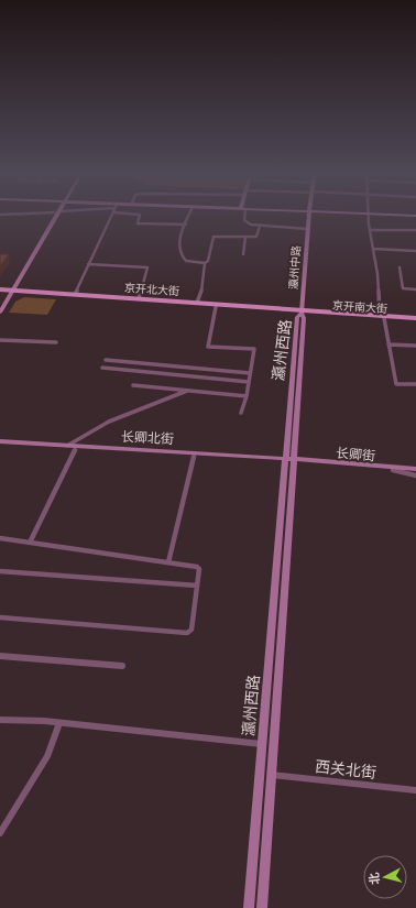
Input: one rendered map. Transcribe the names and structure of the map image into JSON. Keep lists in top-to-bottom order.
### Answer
{
  "streets": {
    "main road": [
      "瀛州中路",
      "京开北大街",
      "京开南大街",
      "瀛州西路",
      "长卿北街",
      "长卿街"
    ],
    "street": ["西关北街"]
  },
  "crossings": [
    ["瀛州中路", "京开北大街"],
    ["瀛州中路", "京开南大街"],
    ["瀛州中路", "瀛州西路"],
    ["京开北大街", "京开南大街"],
    ["京开北大街", "瀛州西路"],
    ["京开南大街", "瀛州西路"],
    ["瀛州西路", "长卿北街"],
    ["瀛州西路", "长卿街"],
    ["瀛州西路", "西关北街"],
    ["长卿北街", "长卿街"]
  ],
  "north": "left"
}
